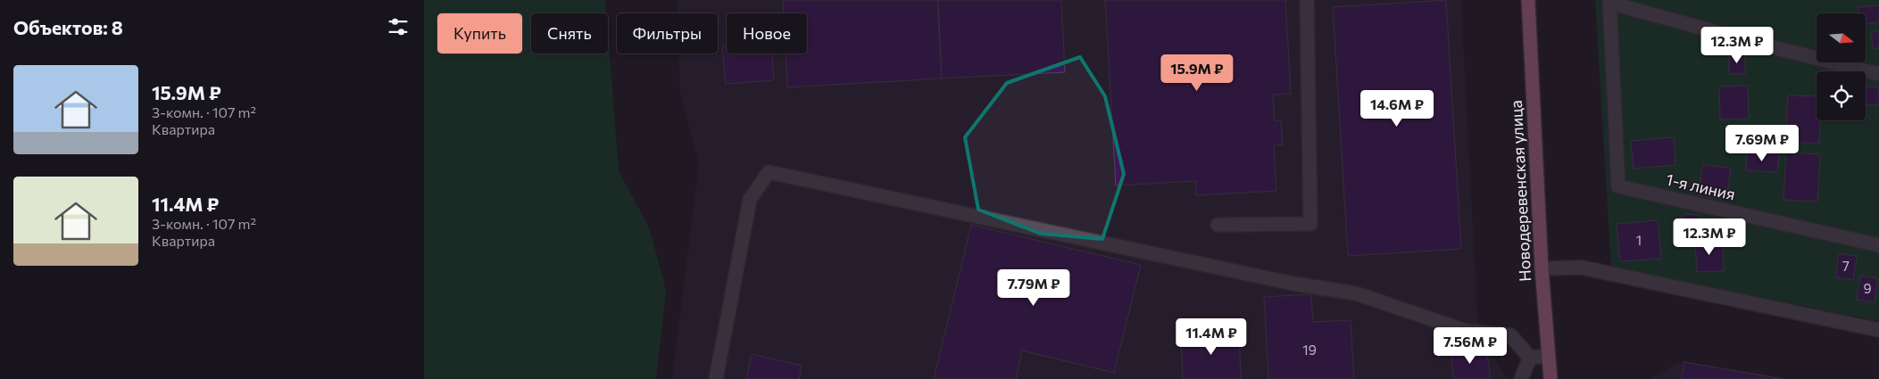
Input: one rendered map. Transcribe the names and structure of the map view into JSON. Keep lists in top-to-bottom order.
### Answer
{
  "streets": {
    "main road": ["Новодеревенская улица"],
    "lane": ["1-я линия"]
  },
  "house_numbers": [
    "1",
    "7",
    "9",
    "19"
  ],
  "north": "right",
  "page": {
    "heading": "Объектов: 8",
    "chip": [
      "Купить",
      "Снять",
      "Фильтры",
      "Новое"
    ],
    "price": [
      "12.3M ₽",
      "15.9M ₽",
      "14.6M ₽",
      "7.69M ₽",
      "12.3M ₽",
      "7.79M ₽",
      "11.4M ₽",
      "7.56M ₽"
    ],
    "list": [
      {
        "name": "15.9M ₽",
        "note": "3-комн. · 107 m² · Квартира"
      },
      {
        "name": "11.4M ₽",
        "note": "3-комн. · 107 m² · Квартира"
      }
    ]
  }
}
